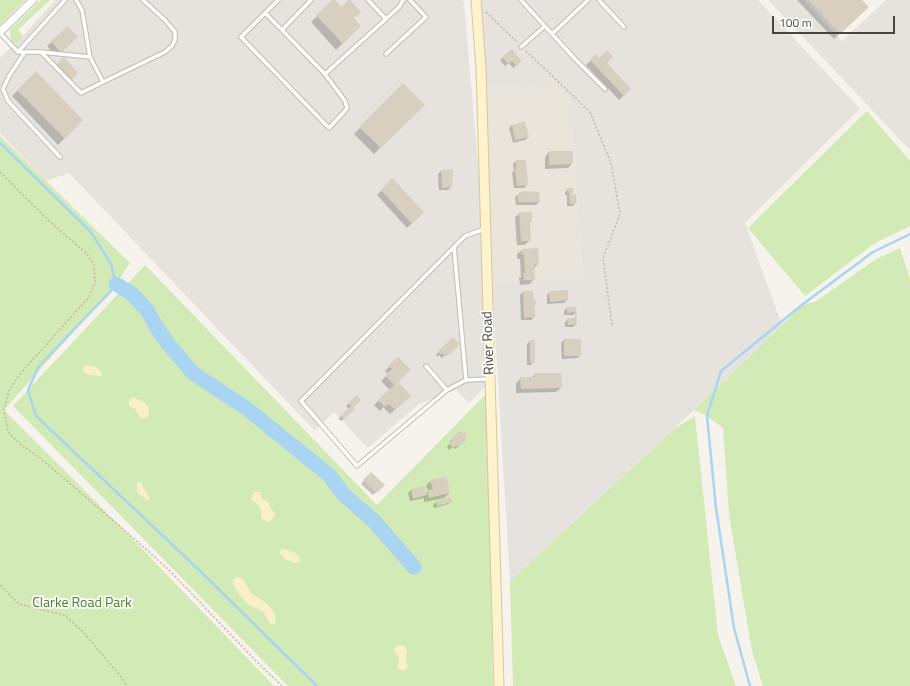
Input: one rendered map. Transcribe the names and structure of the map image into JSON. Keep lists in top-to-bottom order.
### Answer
{
  "streets": {
    "street": ["River Road"]
  },
  "parks": ["Clarke Road Park"],
  "scale_bar": "100 m"
}
